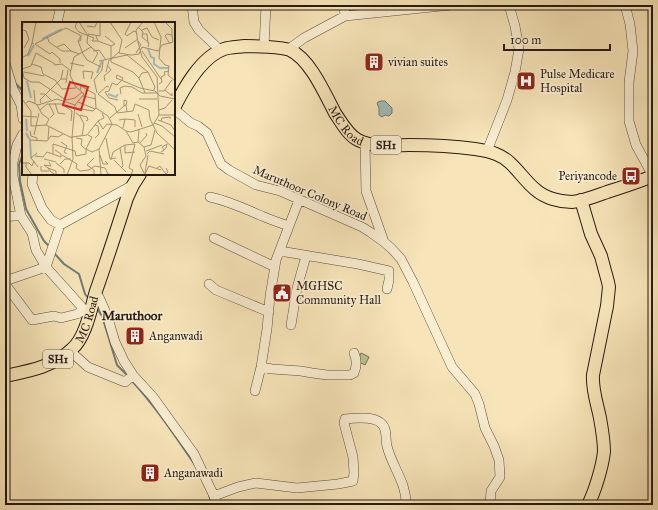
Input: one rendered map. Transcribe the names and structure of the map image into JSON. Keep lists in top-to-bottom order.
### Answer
{
  "streets": {
    "main road": ["MC Road", "SH1"],
    "street": ["Maruthoor Colony Road"]
  },
  "districts": ["Maruthoor"],
  "places": {
    "building": ["vivian suites", "Anganwadi", "Anganawadi"],
    "hospital": ["Pulse Medicare Hospital"],
    "bus stop": ["Periyancode"],
    "public building": ["MGHSC Community Hall"]
  },
  "scale_bar": "100 m"
}
